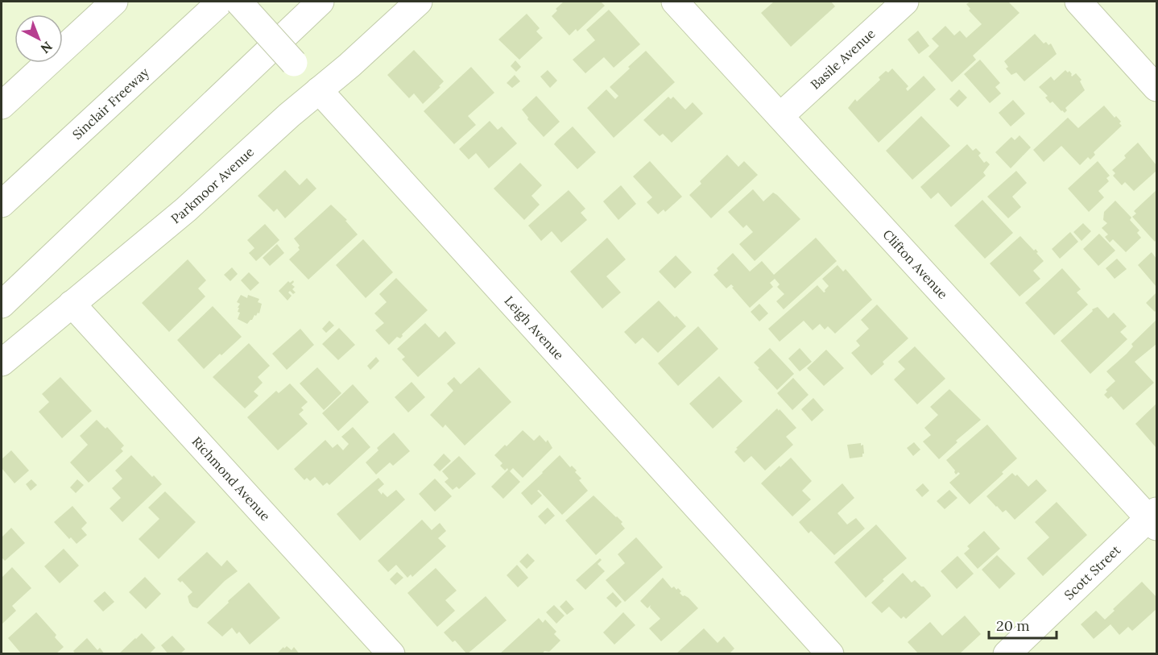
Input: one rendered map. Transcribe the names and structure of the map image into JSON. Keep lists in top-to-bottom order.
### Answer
{
  "streets": {
    "main road": [
      "Basile Avenue",
      "Sinclair Freeway",
      "Parkmoor Avenue",
      "Clifton Avenue",
      "Leigh Avenue",
      "Richmond Avenue",
      "Scott Street"
    ]
  },
  "crossings": [
    ["Basile Avenue", "Clifton Avenue"],
    ["Parkmoor Avenue", "Leigh Avenue"],
    ["Parkmoor Avenue", "Richmond Avenue"],
    ["Clifton Avenue", "Scott Street"]
  ],
  "scale_bar": "20 m",
  "north": "bottom right"
}
